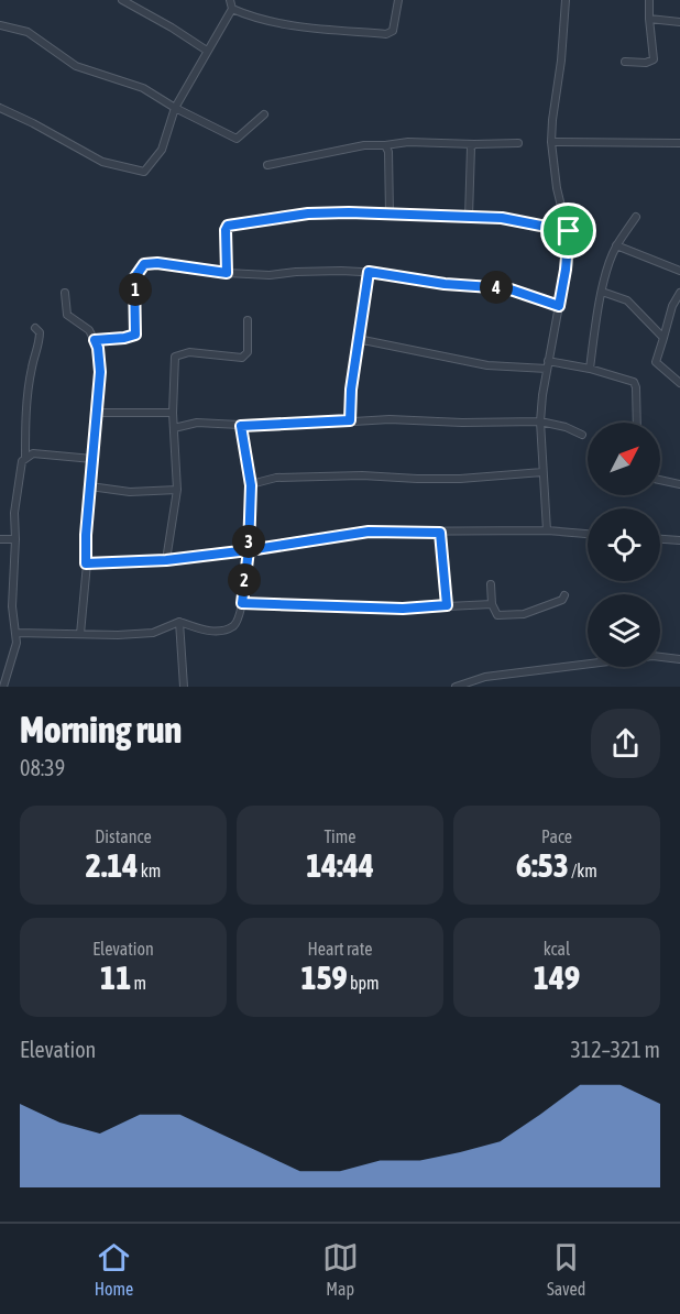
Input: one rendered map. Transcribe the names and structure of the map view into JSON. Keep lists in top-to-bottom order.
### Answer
{
  "north": "top right",
  "page": {
    "pins": [
      "4",
      "1",
      "3",
      "2"
    ],
    "heading": ["Morning run", "08:39"],
    "stats": [
      ["Distance", "2.14 km"],
      ["Time", "14:44"],
      ["Pace", "6:53 /km"],
      ["Elevation", "11 m"],
      ["Heart rate", "159 bpm"],
      ["kcal", "149"]
    ],
    "chart": ["Elevation", "312–321 m"],
    "tabs": ["Home", "Map", "Saved"]
  }
}
